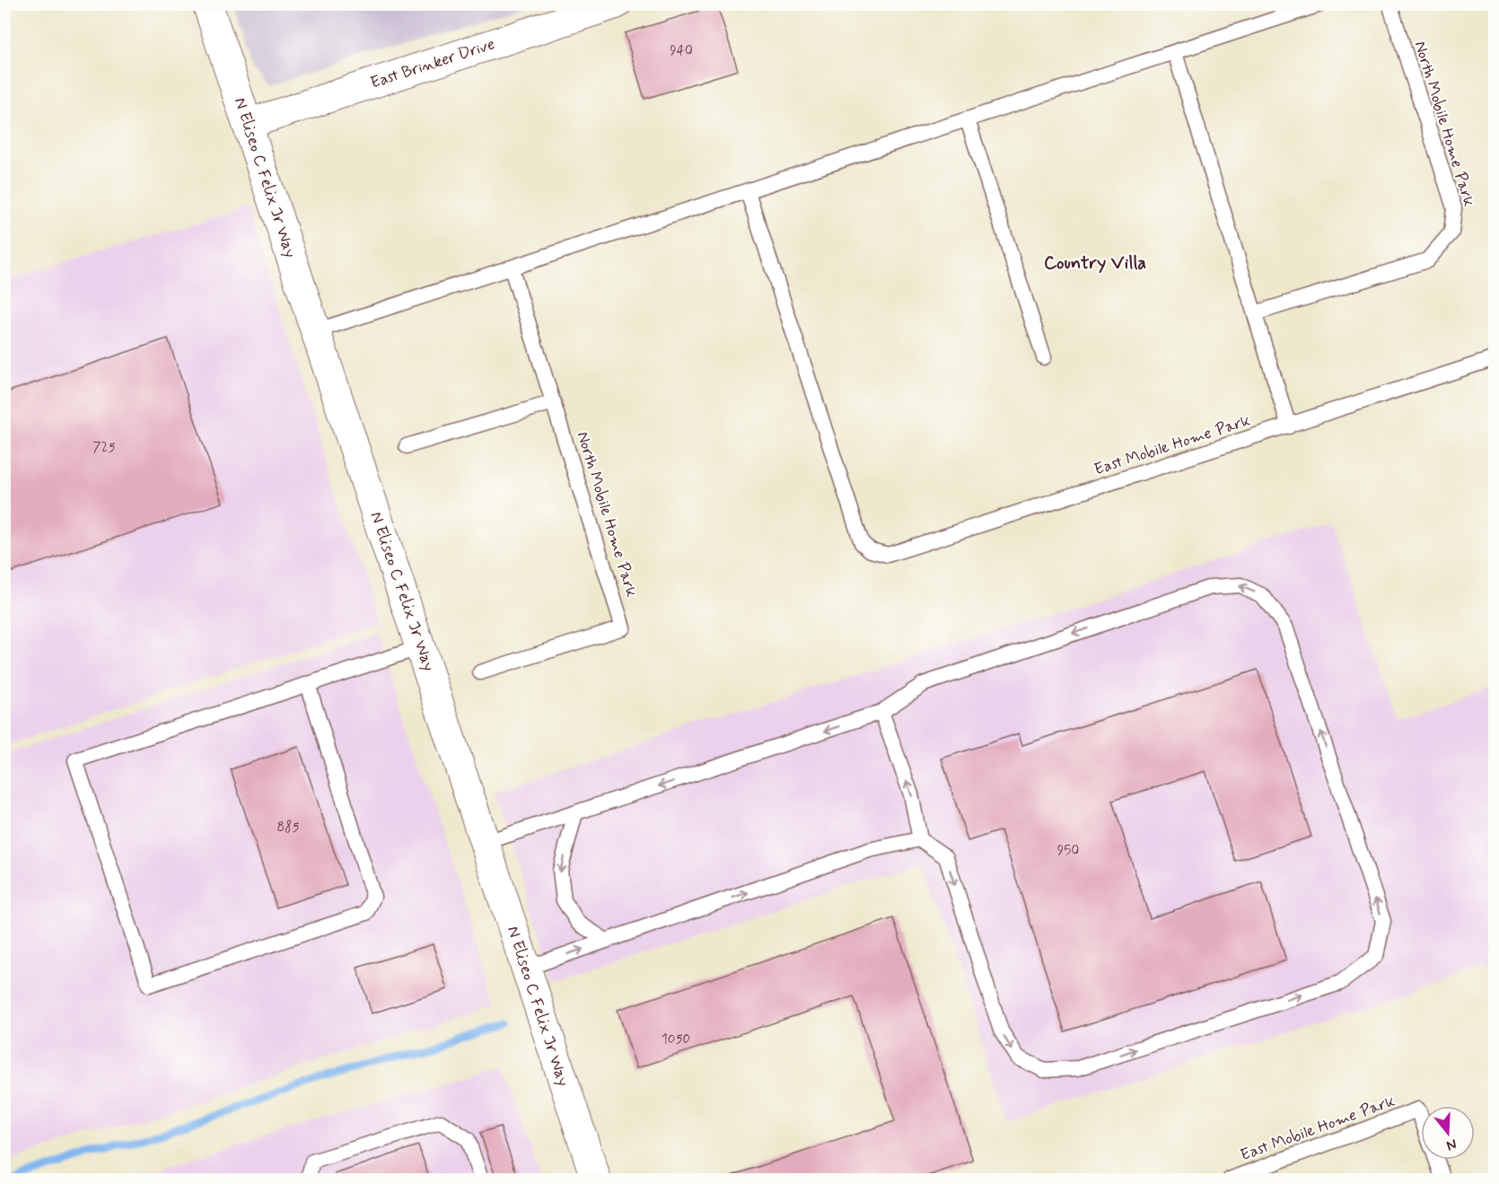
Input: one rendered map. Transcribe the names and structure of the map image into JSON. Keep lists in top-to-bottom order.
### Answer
{
  "streets": {
    "street": ["East Brinker Drive", "N Eliseo C Felix Jr Way"],
    "lane": ["North Mobile Home Park", "East Mobile Home Park"]
  },
  "crossings": [
    ["East Brinker Drive", "N Eliseo C Felix Jr Way"]
  ],
  "districts": ["Country Villa"],
  "house_numbers": [
    "940",
    "725",
    "885",
    "950",
    "1050"
  ],
  "north": "bottom"
}
